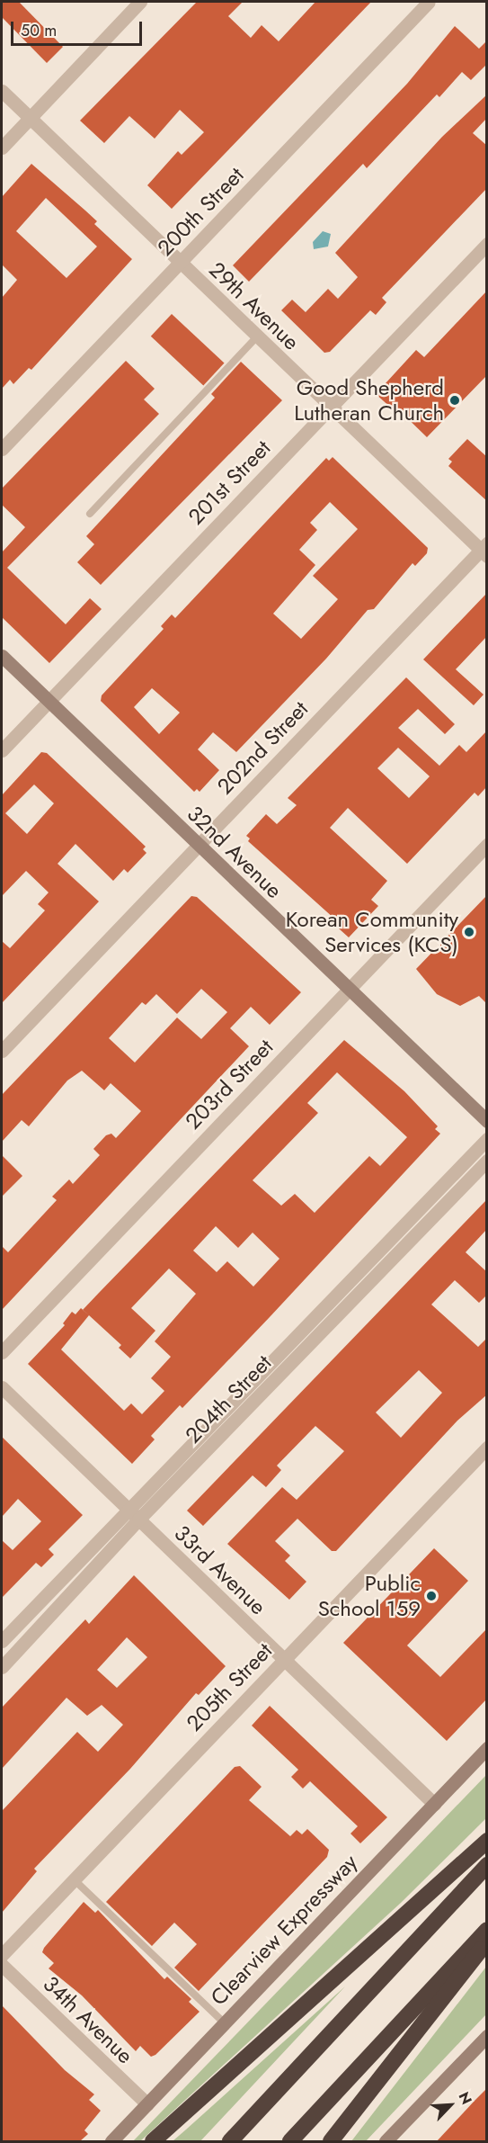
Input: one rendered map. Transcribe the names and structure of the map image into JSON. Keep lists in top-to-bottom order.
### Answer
{
  "streets": {
    "street": [
      "200th Street",
      "29th Avenue",
      "201st Street",
      "202nd Street",
      "32nd Avenue",
      "203rd Street",
      "204th Street",
      "33rd Avenue",
      "205th Street",
      "Clearview Expressway",
      "34th Avenue"
    ]
  },
  "crossings": [
    ["200th Street", "29th Avenue"],
    ["29th Avenue", "201st Street"],
    ["29th Avenue", "202nd Street"],
    ["201st Street", "32nd Avenue"],
    ["202nd Street", "32nd Avenue"],
    ["32nd Avenue", "203rd Street"],
    ["204th Street", "33rd Avenue"],
    ["33rd Avenue", "205th Street"],
    ["33rd Avenue", "Clearview Expressway"],
    ["Clearview Expressway", "34th Avenue"]
  ],
  "places": ["Good Shepherd Lutheran Church", "Korean Community Services (KCS)", "Public School 159"],
  "scale_bar": "50 m",
  "north": "top right"
}
